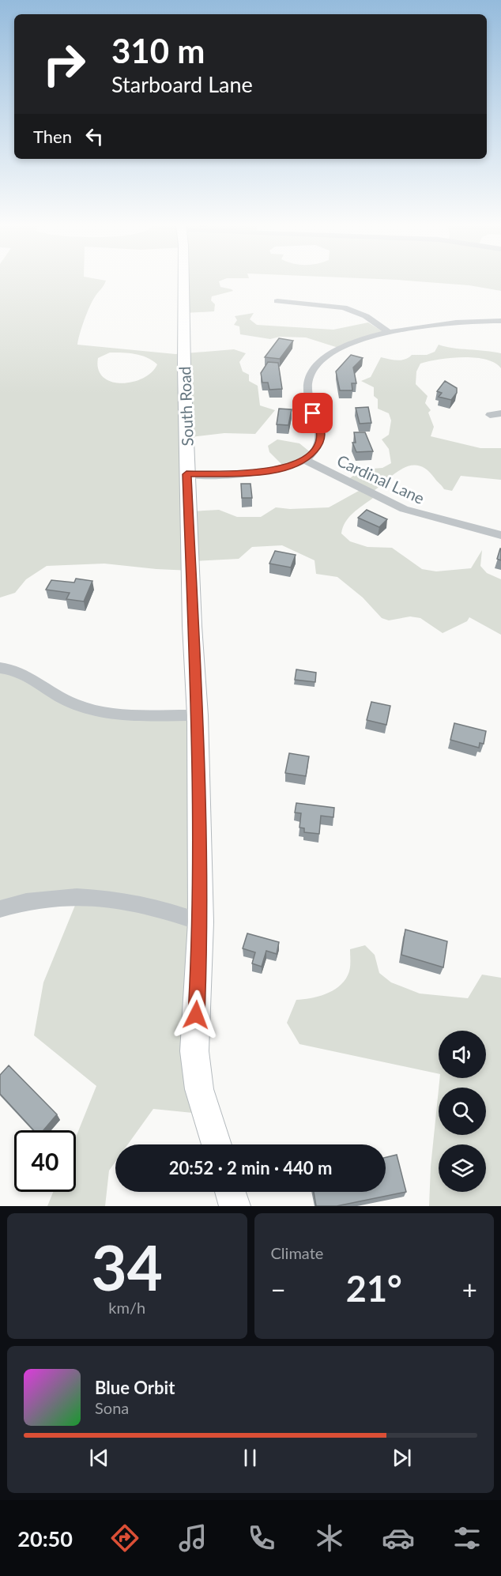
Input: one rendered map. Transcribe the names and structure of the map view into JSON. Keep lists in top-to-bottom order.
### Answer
{
  "streets": {
    "street": ["South Road", "Cardinal Lane"]
  },
  "page": {
    "turn": ["310 m", "Starboard Lane"],
    "then": "Then",
    "limit": "40",
    "trip": "20:52 · 2 min · 440 m",
    "tile": [
      ["34", "km/h"],
      "Climate"
    ],
    "heat": ["−", "21°", "+"],
    "song": ["Blue Orbit", "Sona"],
    "tabs": "20:50"
  }
}
